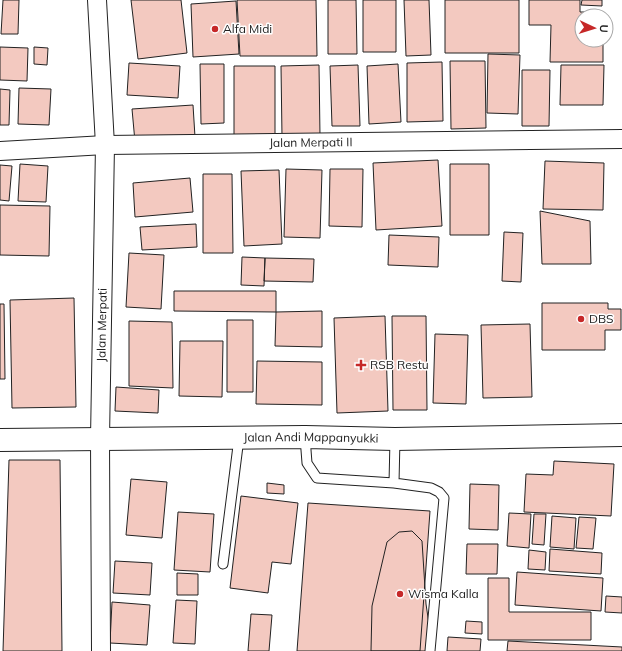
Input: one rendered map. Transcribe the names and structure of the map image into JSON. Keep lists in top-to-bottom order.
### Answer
{
  "streets": {
    "street": ["Jalan Merpati II", "Jalan Merpati", "Jalan Andi Mappanyukki"]
  },
  "crossings": [
    ["Jalan Merpati II", "Jalan Merpati"],
    ["Jalan Merpati", "Jalan Andi Mappanyukki"]
  ],
  "places": {
    "other": ["Alfa Midi", "DBS", "Wisma Kalla"],
    "health": ["RSB Restu"]
  },
  "north": "right"
}
